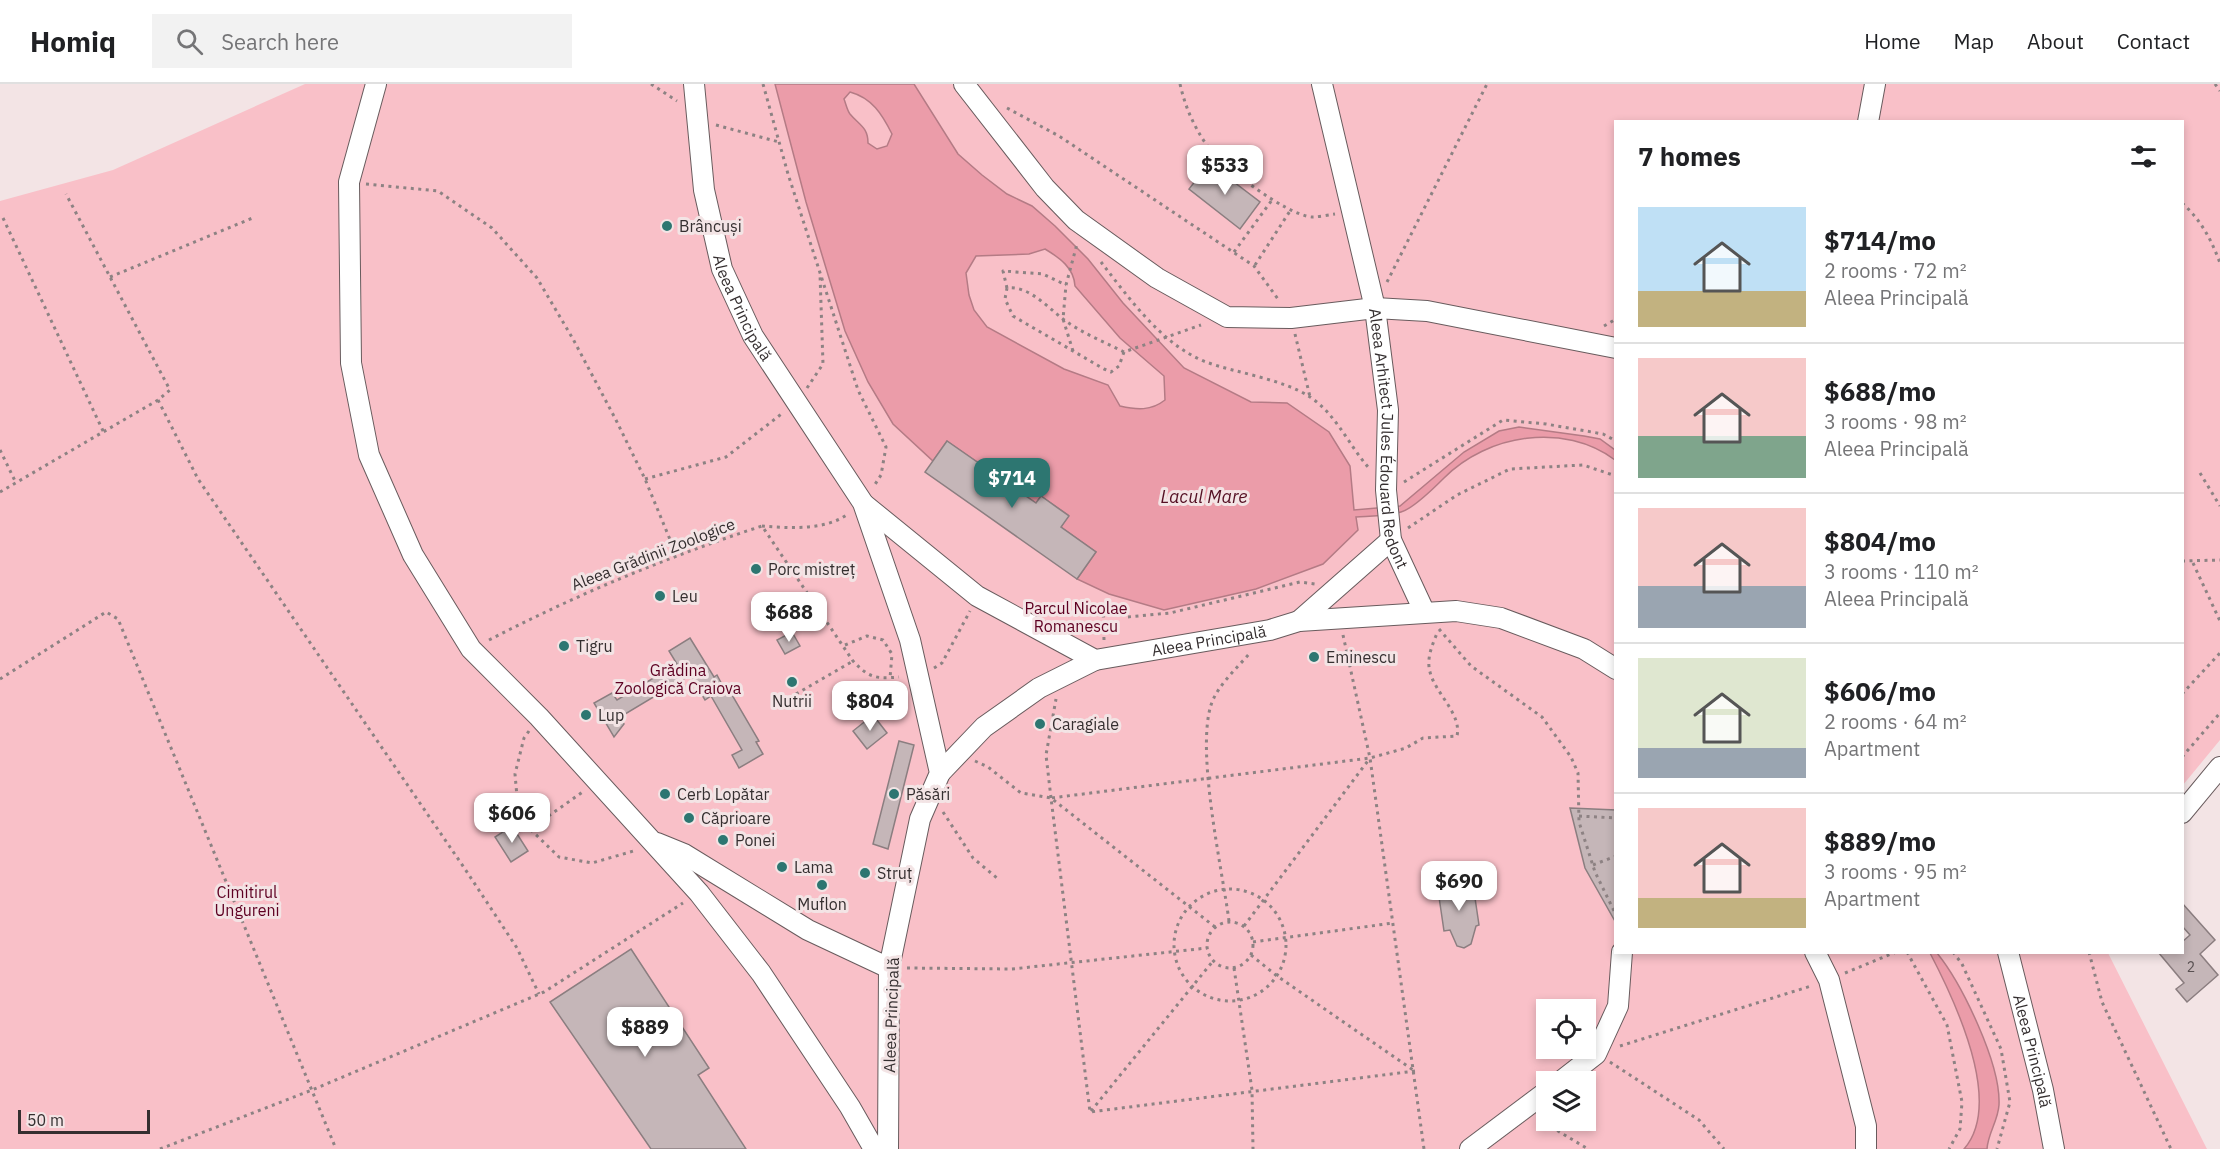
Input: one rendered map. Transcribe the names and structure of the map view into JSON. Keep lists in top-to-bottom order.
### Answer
{
  "streets": {
    "street": ["Aleea Principală", "Aleea Arhitect Jules Édouard Redont"],
    "path": ["Aleea Grădinii Zoologice"]
  },
  "crossings": [
    ["Aleea Principală", "Aleea Arhitect Jules Édouard Redont"]
  ],
  "water": ["Lacul Mare"],
  "parks": ["Parcul Nicolae Romanescu", "Grădina Zoologică Craiova", "Cimitirul Ungureni"],
  "places": [
    "Brâncuși",
    "Porc mistreț",
    "Leu",
    "Tigru",
    "Eminescu",
    "Nutrii",
    "Lup",
    "Caragiale",
    "Cerb Lopătar",
    "Păsări",
    "Căprioare",
    "Ponei",
    "Lama",
    "Struț",
    "Muflon"
  ],
  "house_numbers": ["2"],
  "scale_bar": "50 m",
  "page": {
    "header": "Homiq",
    "search": "Search here",
    "nav": [
      "Home",
      "Map",
      "About",
      "Contact"
    ],
    "heading": "7 homes",
    "price": [
      "$533",
      "$714",
      "$688",
      "$804",
      "$606",
      "$690",
      "$889"
    ],
    "list": [
      {
        "name": "$714/mo",
        "note": "2 rooms · 72 m² · Aleea Principală"
      },
      {
        "name": "$688/mo",
        "note": "3 rooms · 98 m² · Aleea Principală"
      },
      {
        "name": "$804/mo",
        "note": "3 rooms · 110 m² · Aleea Principală"
      },
      {
        "name": "$606/mo",
        "note": "2 rooms · 64 m² · Apartment"
      },
      {
        "name": "$889/mo",
        "note": "3 rooms · 95 m² · Apartment"
      }
    ],
    "scale": "50 m"
  }
}
